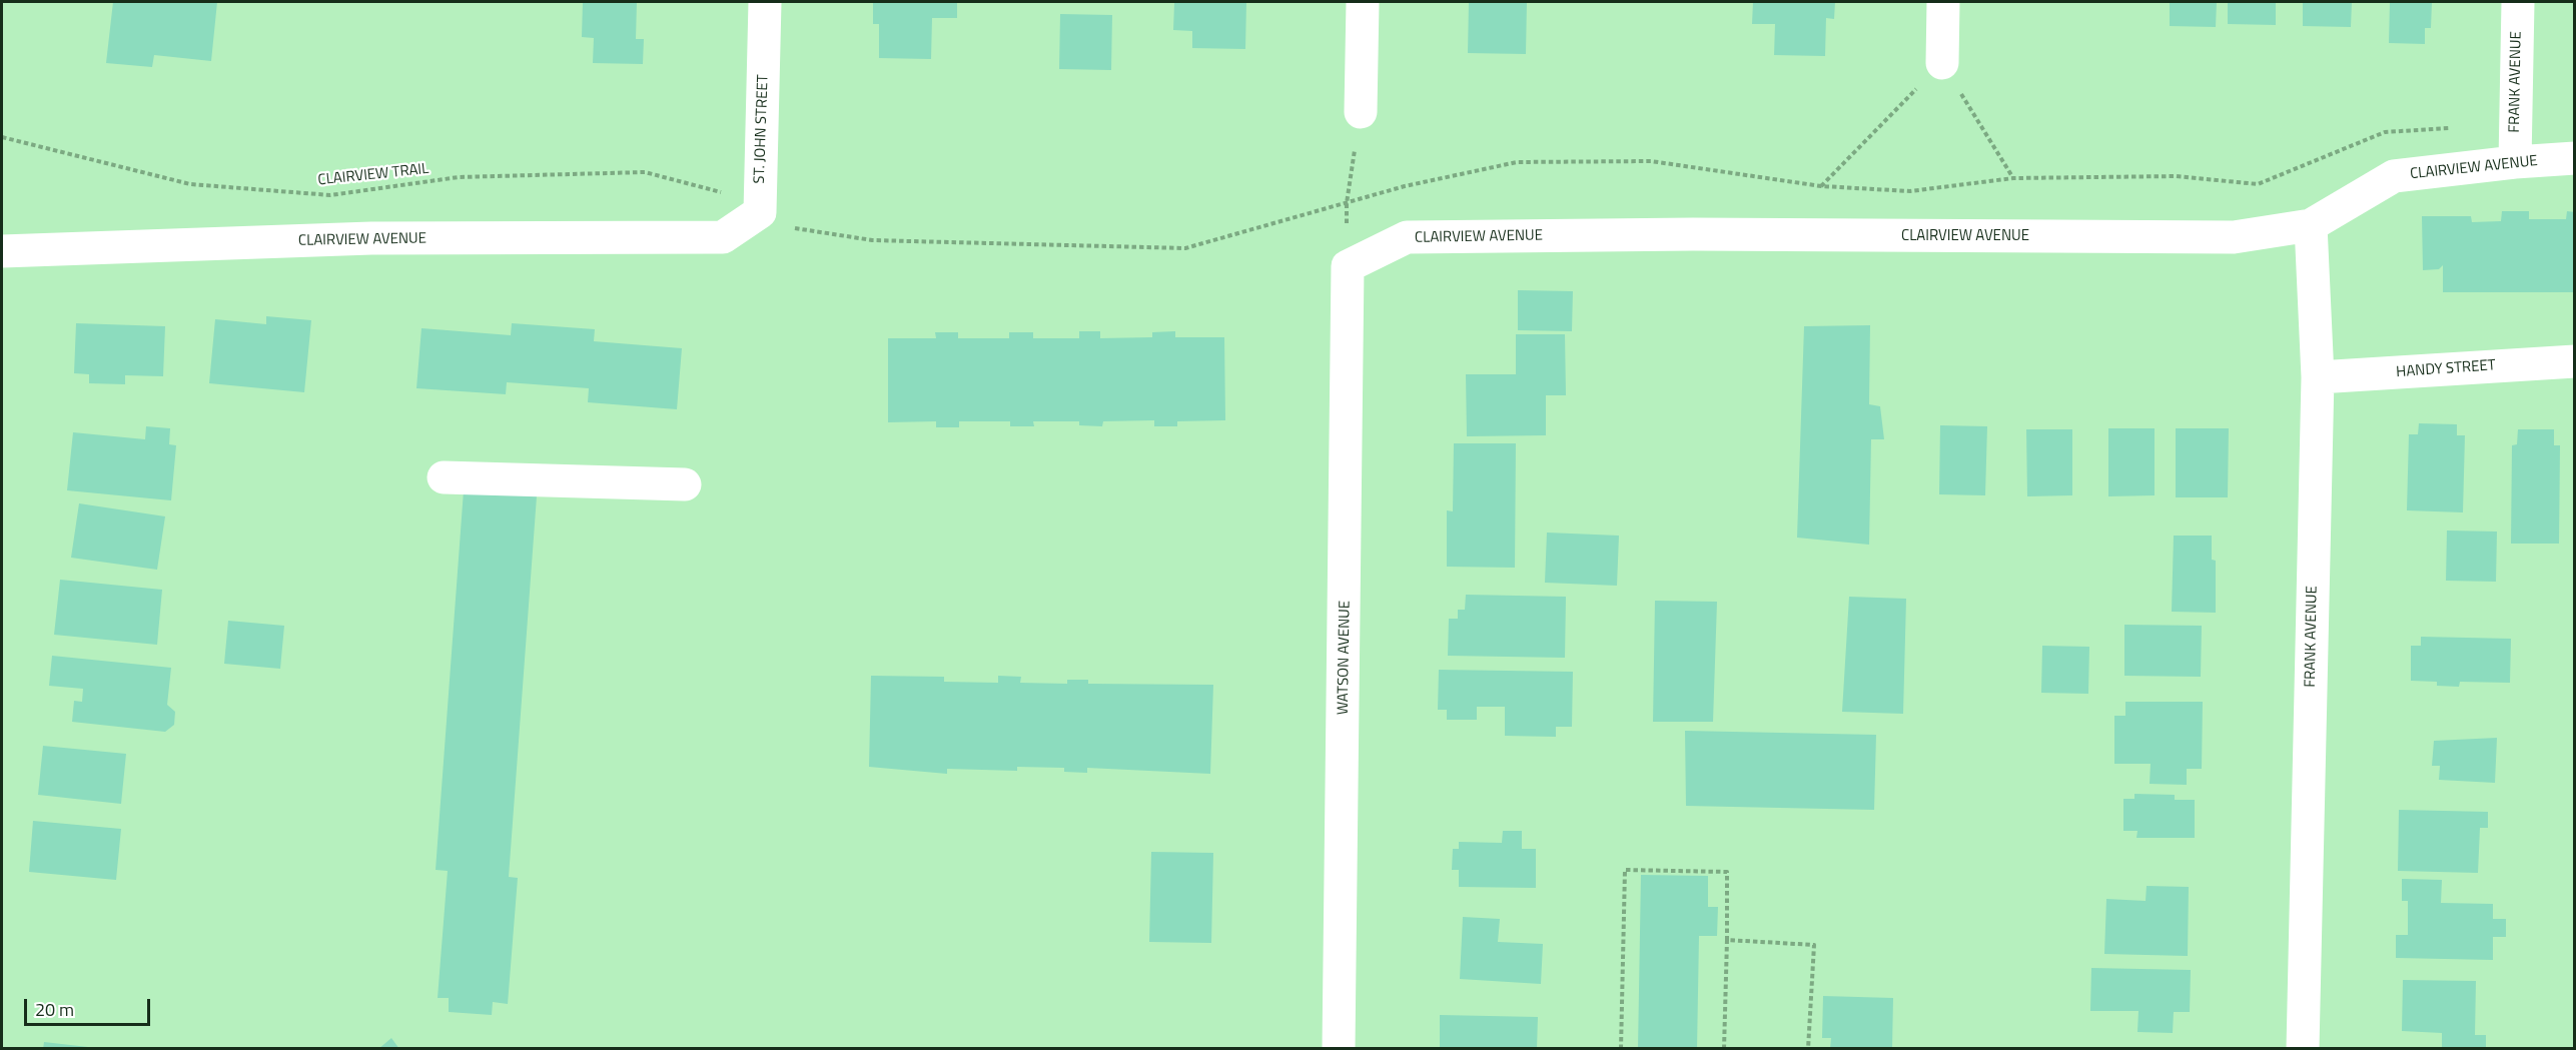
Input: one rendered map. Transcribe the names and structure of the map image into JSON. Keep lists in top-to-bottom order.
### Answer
{
  "streets": {
    "street": [
      "FRANK AVENUE",
      "ST. JOHN STREET",
      "CLAIRVIEW AVENUE",
      "HANDY STREET",
      "WATSON AVENUE"
    ],
    "path": ["CLAIRVIEW TRAIL"]
  },
  "crossings": [
    ["FRANK AVENUE", "CLAIRVIEW AVENUE"],
    ["FRANK AVENUE", "HANDY STREET"],
    ["ST. JOHN STREET", "CLAIRVIEW AVENUE"],
    ["CLAIRVIEW AVENUE", "WATSON AVENUE"]
  ],
  "scale_bar": "20 m"
}
